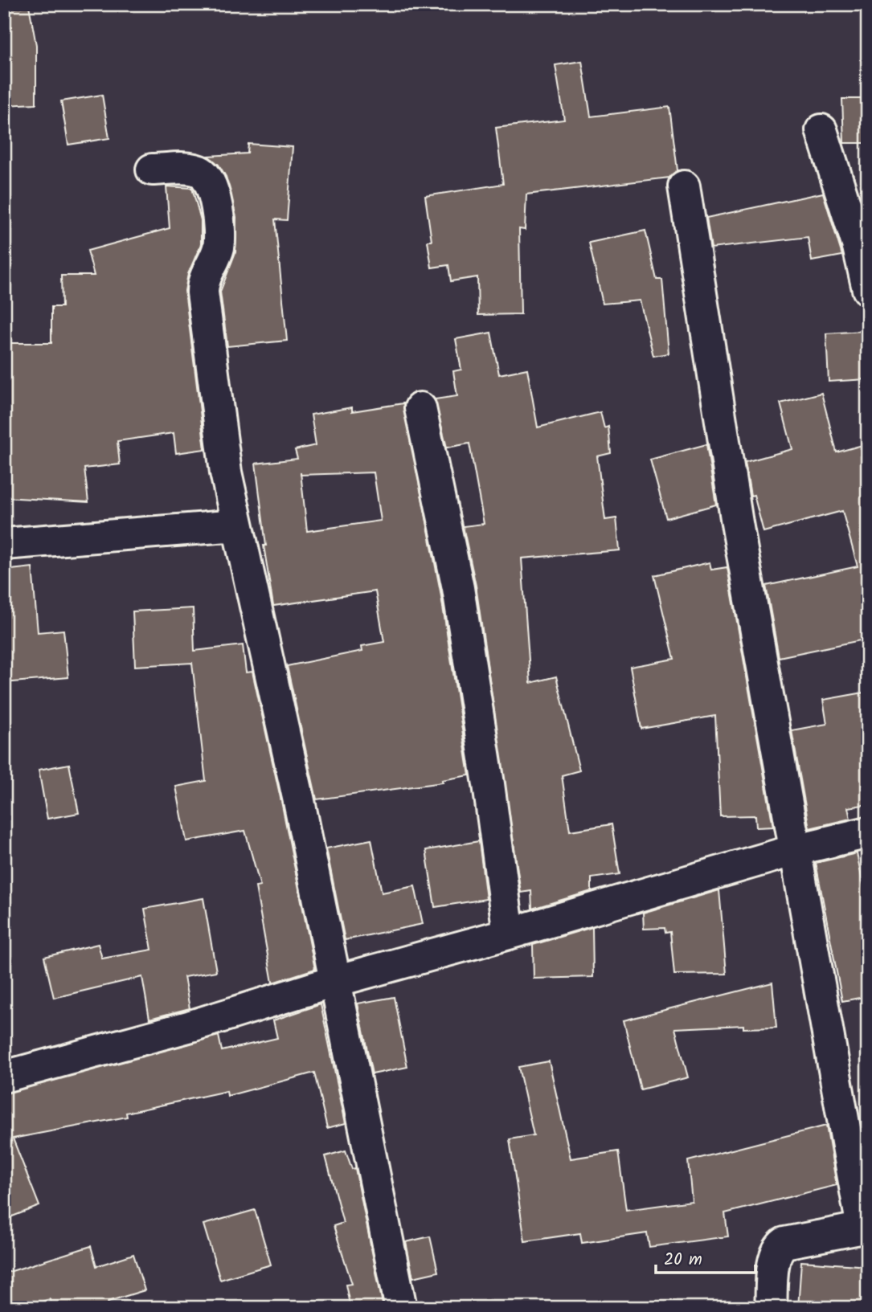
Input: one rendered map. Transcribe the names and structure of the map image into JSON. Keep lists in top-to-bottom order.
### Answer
{
  "scale_bar": "20 m"
}
